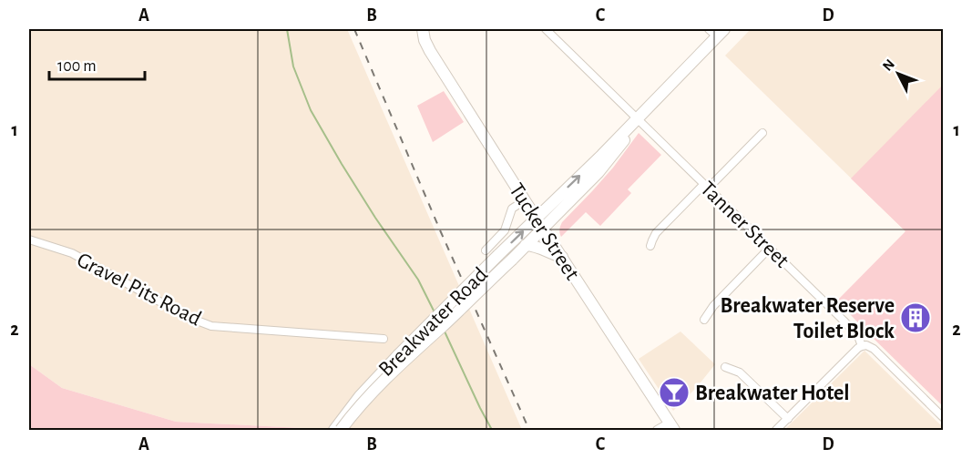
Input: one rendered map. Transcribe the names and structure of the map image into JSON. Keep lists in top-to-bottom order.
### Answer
{
  "streets": {
    "main road": ["Tucker Street", "Breakwater Road"],
    "street": ["Tanner Street", "Gravel Pits Road"]
  },
  "crossings": [
    ["Tucker Street", "Breakwater Road"]
  ],
  "places": {
    "building": ["Breakwater Reserve Toilet Block"],
    "bar": ["Breakwater Hotel"]
  },
  "scale_bar": "100 m",
  "north": "top left",
  "grid": {
    "columns": [
      "A",
      "B",
      "C",
      "D"
    ],
    "rows": ["1", "2"]
  }
}
